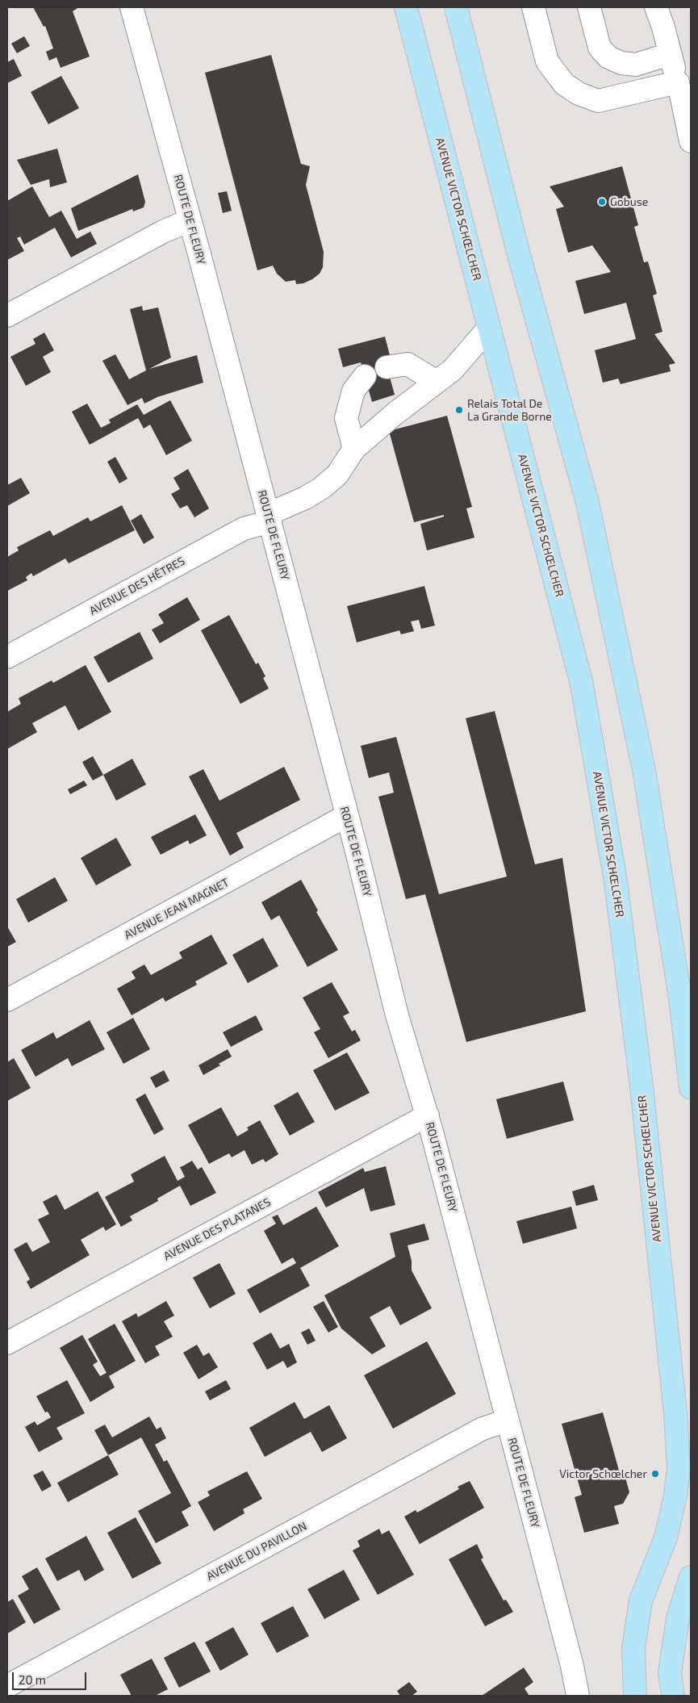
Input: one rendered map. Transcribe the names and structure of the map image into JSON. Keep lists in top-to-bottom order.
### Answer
{
  "streets": {
    "main road": ["AVENUE VICTOR SCHŒLCHER"],
    "street": [
      "ROUTE DE FLEURY",
      "AVENUE DES HÊTRES",
      "AVENUE JEAN MAGNET",
      "AVENUE DES PLATANES",
      "AVENUE DU PAVILLON"
    ]
  },
  "crossings": [
    ["AVENUE VICTOR SCHŒLCHER", "AVENUE DES HÊTRES"],
    ["ROUTE DE FLEURY", "AVENUE DES HÊTRES"],
    ["ROUTE DE FLEURY", "AVENUE JEAN MAGNET"],
    ["ROUTE DE FLEURY", "AVENUE DES PLATANES"],
    ["ROUTE DE FLEURY", "AVENUE DU PAVILLON"]
  ],
  "places": ["Gobuse", "Relais Total De La Grande Borne", "Victor Schœlcher"],
  "scale_bar": "20 m"
}
